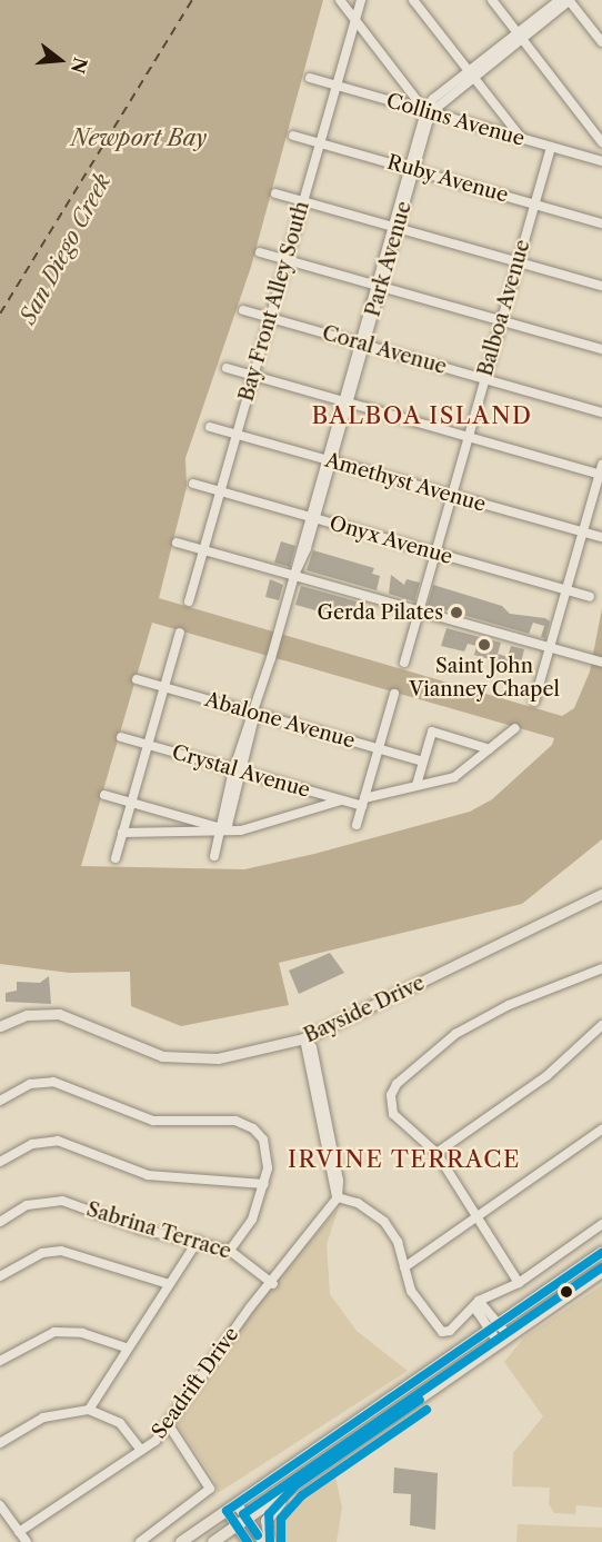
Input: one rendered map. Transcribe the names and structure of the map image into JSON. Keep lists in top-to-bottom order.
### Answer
{
  "streets": {
    "main road": ["Bayside Drive"],
    "street": [
      "Collins Avenue",
      "Ruby Avenue",
      "Park Avenue",
      "Bay Front Alley South",
      "Balboa Avenue",
      "Coral Avenue",
      "Amethyst Avenue",
      "Onyx Avenue",
      "Abalone Avenue",
      "Crystal Avenue",
      "Sabrina Terrace",
      "Seadrift Drive"
    ]
  },
  "crossings": [
    ["Collins Avenue", "Park Avenue"],
    ["Collins Avenue", "Bay Front Alley South"],
    ["Collins Avenue", "Balboa Avenue"],
    ["Ruby Avenue", "Park Avenue"],
    ["Ruby Avenue", "Bay Front Alley South"],
    ["Ruby Avenue", "Balboa Avenue"],
    ["Park Avenue", "Coral Avenue"],
    ["Park Avenue", "Amethyst Avenue"],
    ["Park Avenue", "Onyx Avenue"],
    ["Park Avenue", "Abalone Avenue"],
    ["Park Avenue", "Crystal Avenue"],
    ["Bay Front Alley South", "Coral Avenue"],
    ["Bay Front Alley South", "Amethyst Avenue"],
    ["Bay Front Alley South", "Onyx Avenue"],
    ["Balboa Avenue", "Coral Avenue"],
    ["Balboa Avenue", "Amethyst Avenue"],
    ["Balboa Avenue", "Onyx Avenue"],
    ["Sabrina Terrace", "Seadrift Drive"]
  ],
  "districts": ["BALBOA ISLAND", "IRVINE TERRACE"],
  "water": ["Newport Bay", "San Diego Creek"],
  "places": ["Gerda Pilates", "Saint John Vianney Chapel"],
  "north": "right"
}
